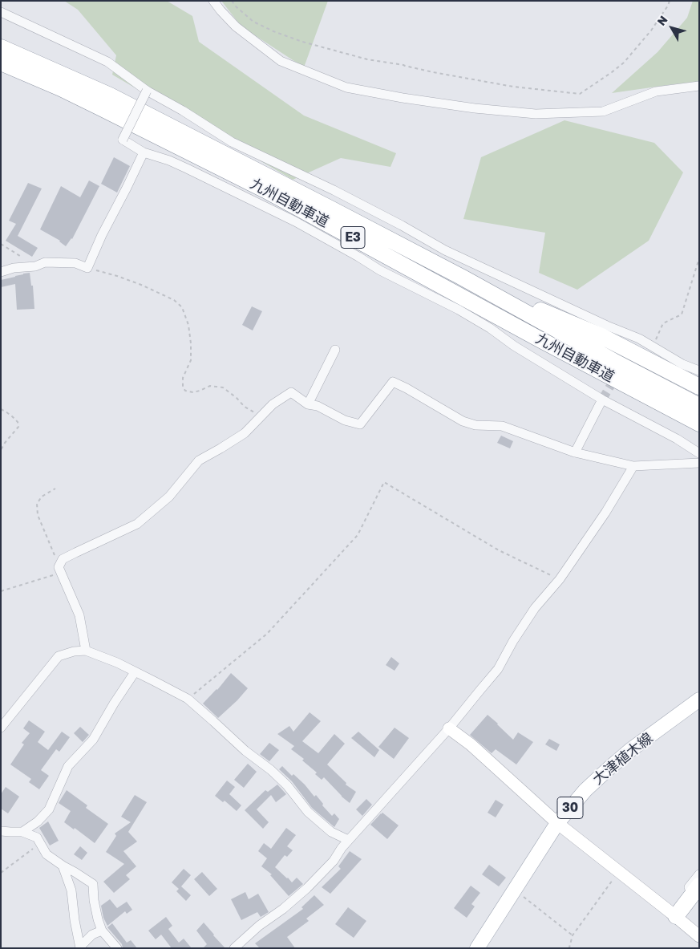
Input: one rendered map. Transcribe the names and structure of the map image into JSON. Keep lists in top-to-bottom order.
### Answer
{
  "streets": {
    "highway": ["九州自動車道", "E3"],
    "main road": ["大津植木線", "30"]
  },
  "north": "top left"
}
